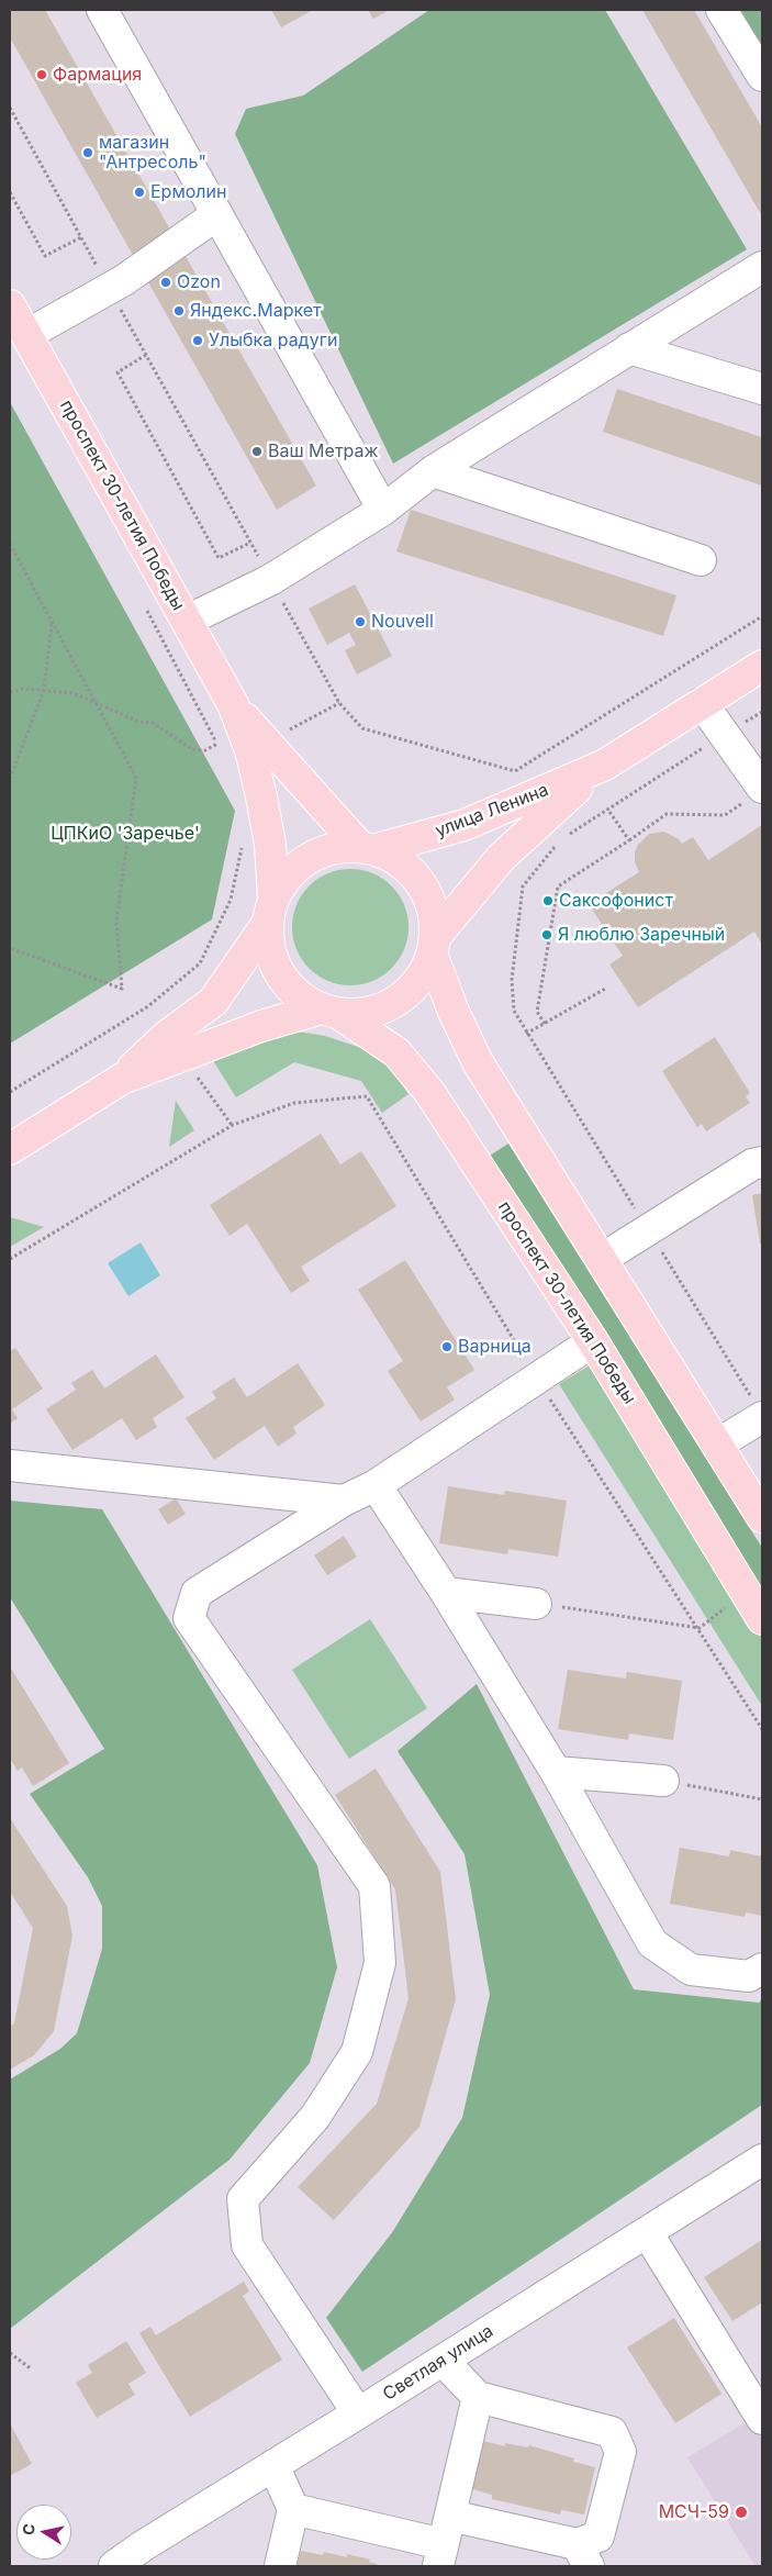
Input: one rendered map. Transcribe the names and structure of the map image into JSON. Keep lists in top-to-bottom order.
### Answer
{
  "streets": {
    "main road": ["проспект 30-летия Победы", "улица Ленина"],
    "street": ["Светлая улица"]
  },
  "crossings": [
    ["проспект 30-летия Победы", "улица Ленина"]
  ],
  "parks": ["ЦПКиО 'Заречье'"],
  "places": [
    "Фармация",
    "магазин \"Антресоль\"",
    "Ермолин",
    "Ozon",
    "Яндекс.Маркет",
    "Улыбка радуги",
    "Ваш Метраж",
    "Nouvell",
    "Саксофонист",
    "Я люблю Заречный",
    "Варница",
    "МСЧ-59"
  ],
  "north": "left"
}
